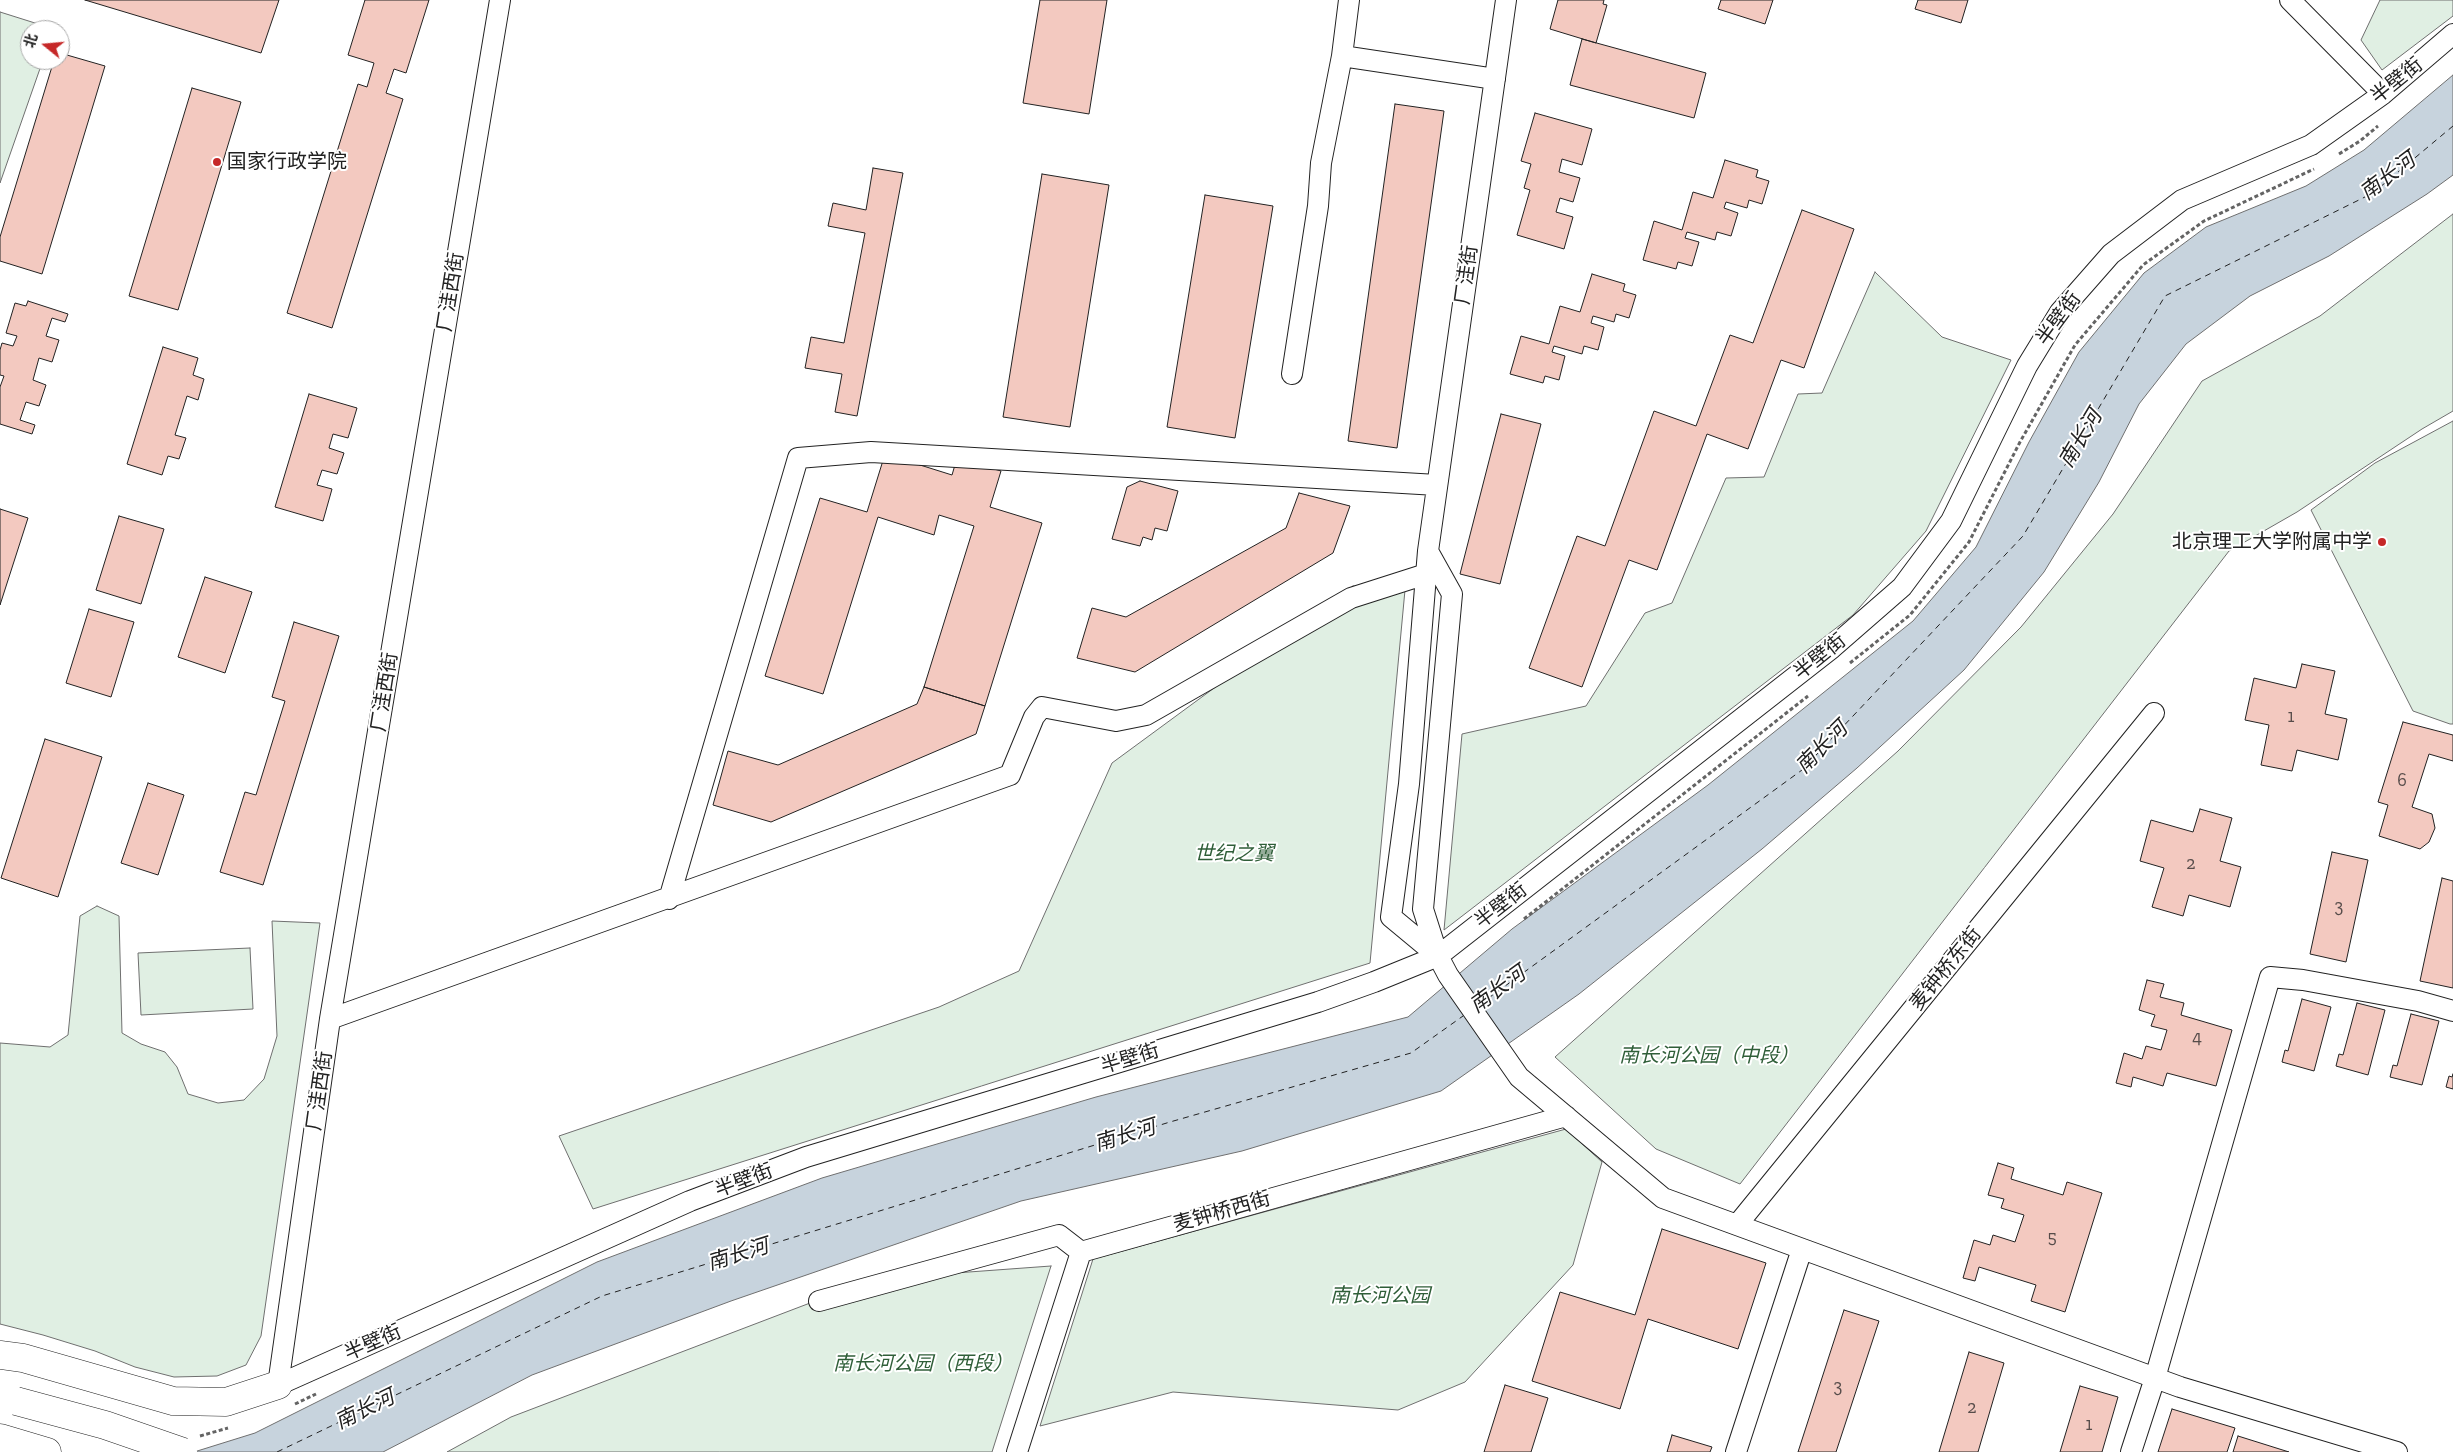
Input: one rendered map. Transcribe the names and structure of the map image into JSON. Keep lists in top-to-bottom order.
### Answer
{
  "streets": {
    "street": [
      "半壁街",
      "厂洼街",
      "厂洼西街",
      "麦钟桥东街",
      "麦钟桥西街"
    ]
  },
  "crossings": [
    ["半壁街", "厂洼街"],
    ["半壁街", "厂洼西街"]
  ],
  "water": ["南长河"],
  "parks": [
    "世纪之翼",
    "南长河公园（中段）",
    "南长河公园",
    "南长河公园（西段）"
  ],
  "places": ["国家行政学院", "北京理工大学附属中学"],
  "house_numbers": [
    "1",
    "6",
    "2",
    "3",
    "4",
    "5",
    "3",
    "2",
    "1"
  ],
  "north": "left"
}
